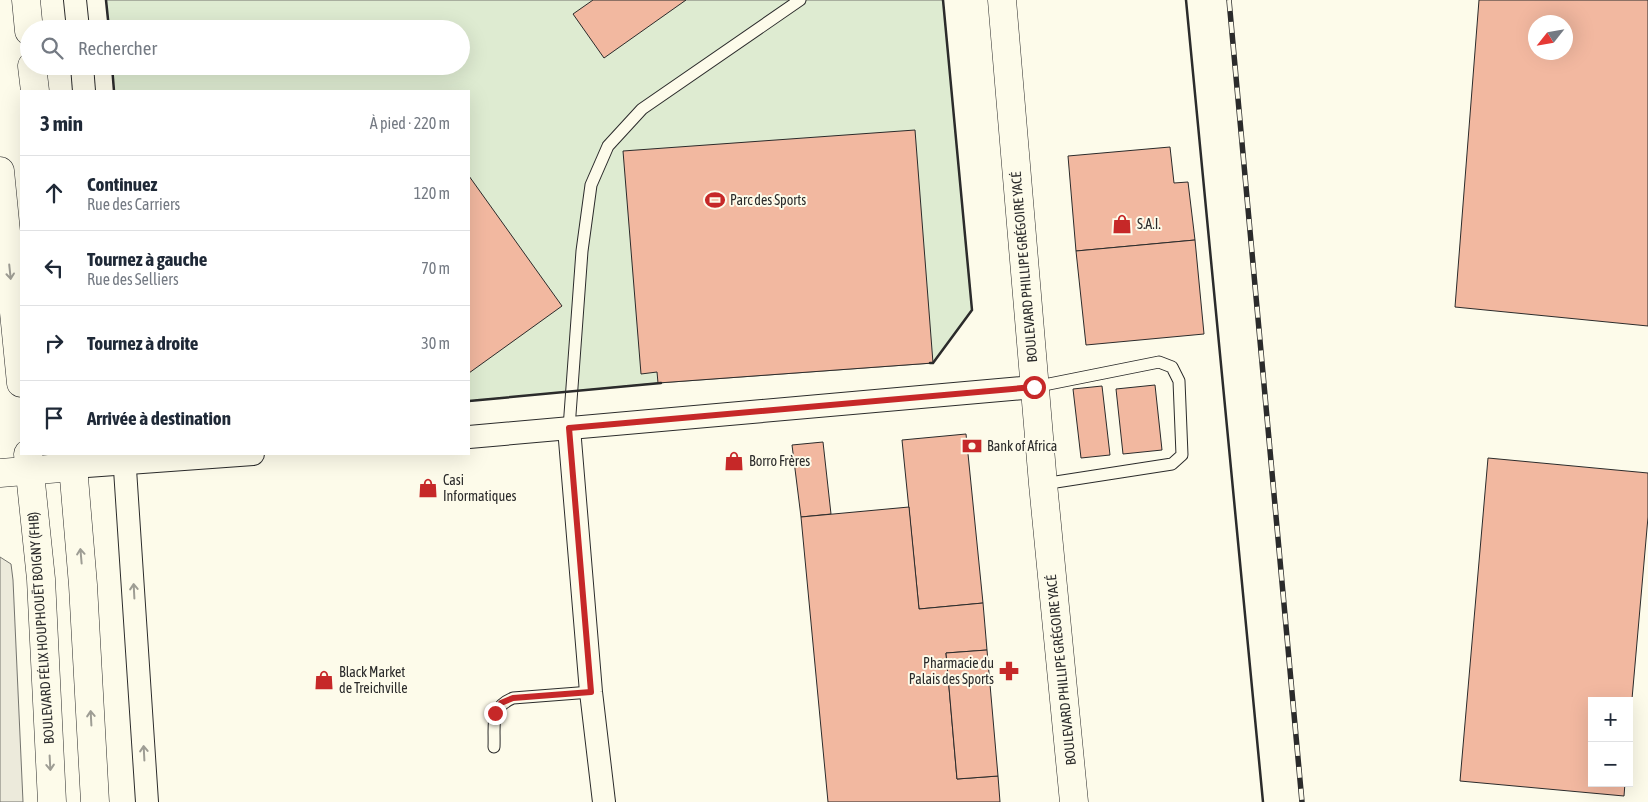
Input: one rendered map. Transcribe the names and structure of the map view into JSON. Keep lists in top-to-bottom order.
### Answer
{
  "streets": {
    "main road": ["BOULEVARD PHILLIPE GRÉGOIRE YACÉ", "BOULEVARD FÉLIX HOUPHOUËT BOIGNY (FHB)"]
  },
  "places": {
    "sports": ["Parc des Sports"],
    "shop": [
      "S.A.I.",
      "Borro Frères",
      "Casi Informatiques",
      "Black Market de Treichville"
    ],
    "bank": ["Bank of Africa"],
    "pharmacy": ["Pharmacie du Palais des Sports"]
  },
  "north": "bottom left",
  "page": {
    "search": "Rechercher",
    "heading": ["3 min", "À pied · 220 m"],
    "list": [
      ["Continuez", "Rue des Carriers", "120 m"],
      ["Tournez à gauche", "Rue des Selliers", "70 m"],
      ["Tournez à droite", "30 m"],
      "Arrivée à destination"
    ],
    "map_buttons": ["+", "−"]
  }
}
